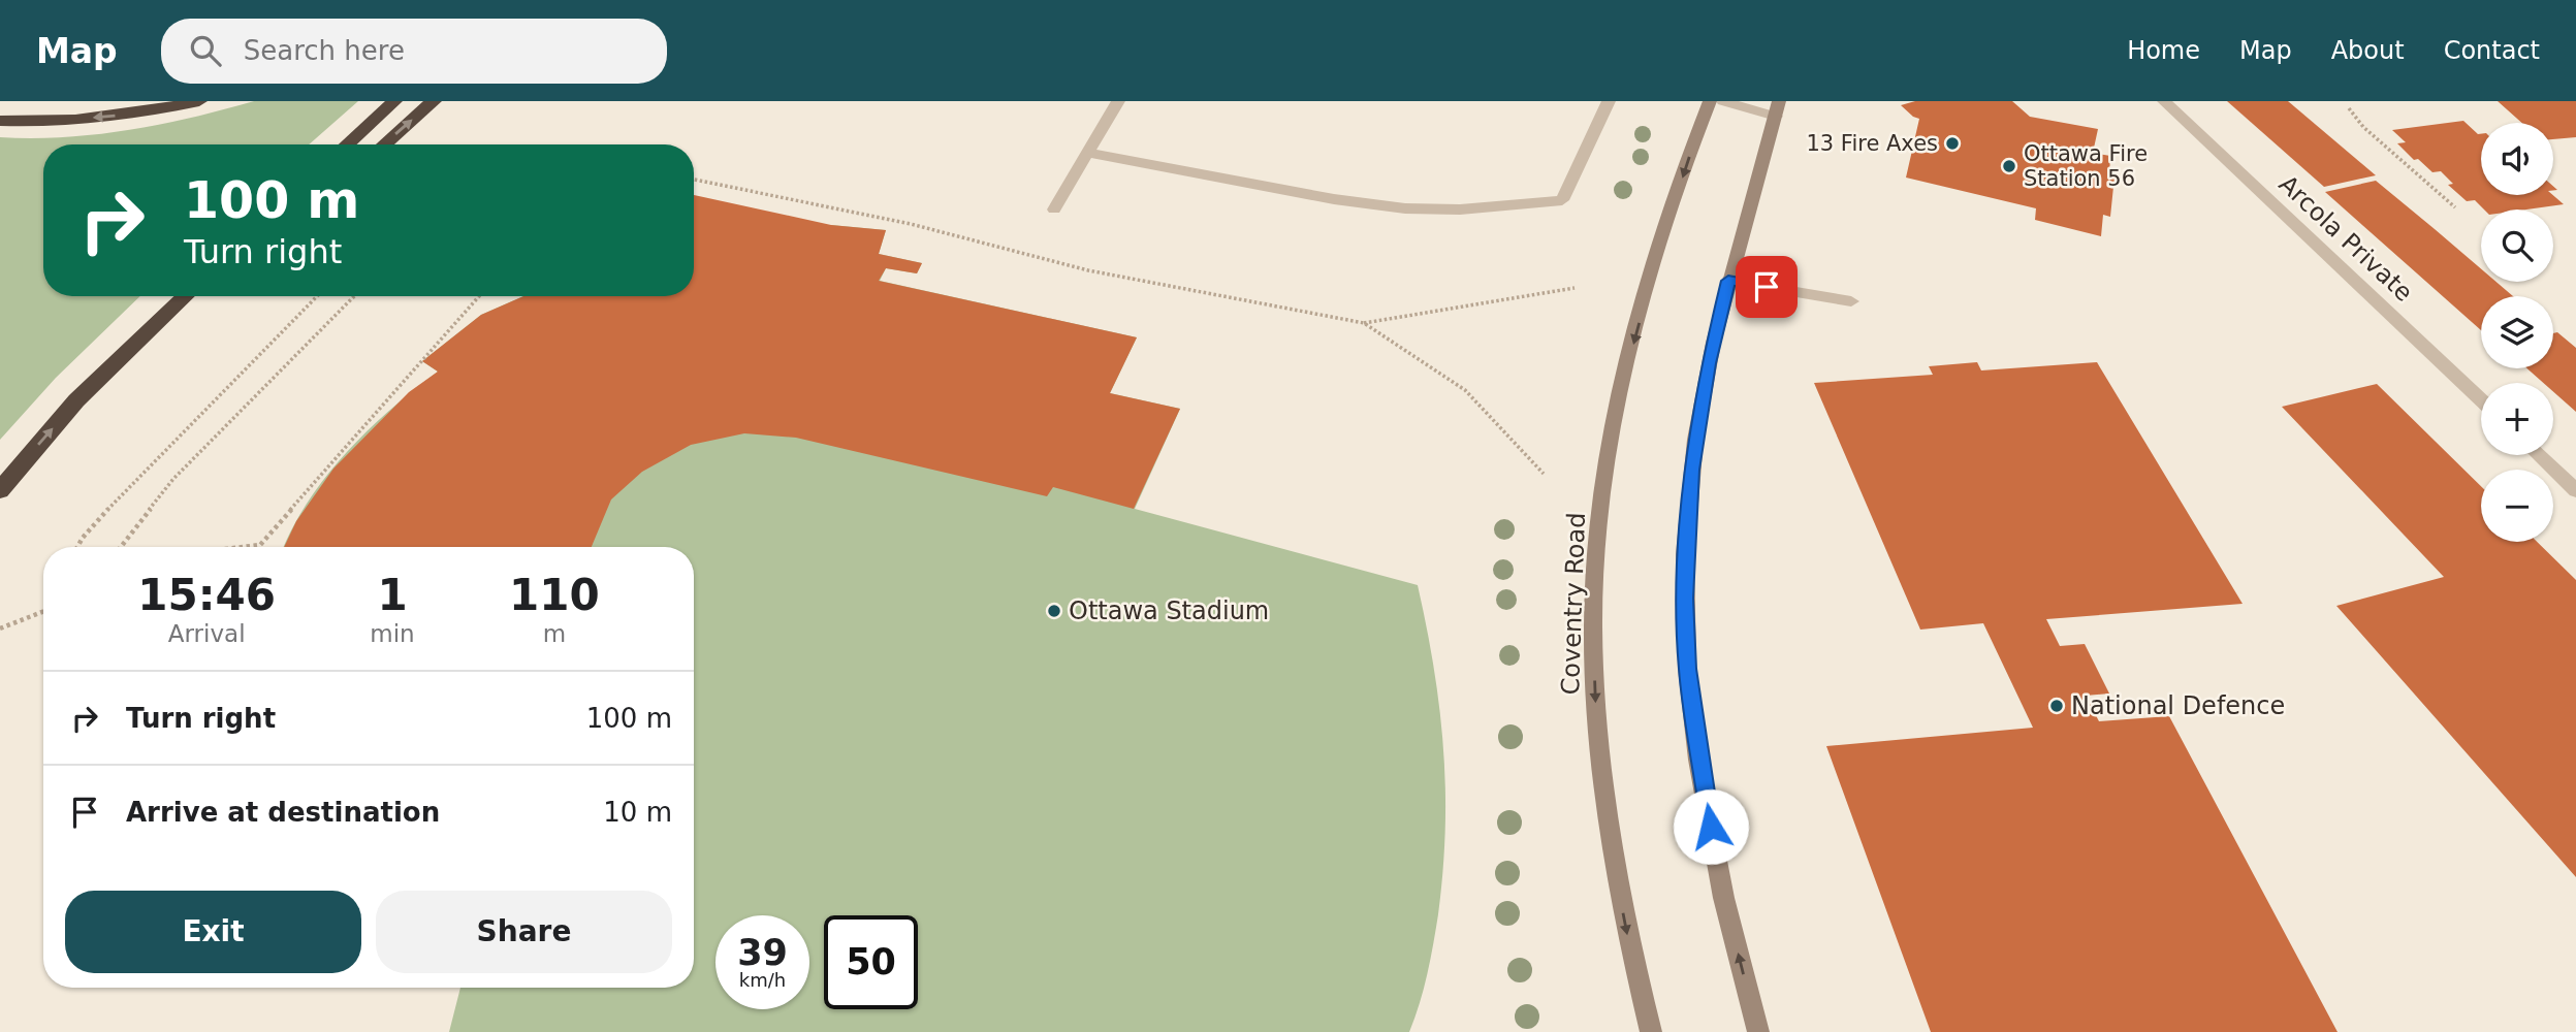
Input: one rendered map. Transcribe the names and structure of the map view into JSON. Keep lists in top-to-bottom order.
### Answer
{
  "streets": {
    "main road": ["Coventry Road"],
    "street": ["Arcola Private"]
  },
  "places": [
    "13 Fire Axes",
    "Ottawa Fire Station 56",
    "Ottawa Stadium",
    "National Defence"
  ],
  "page": {
    "header": "Map",
    "search": "Search here",
    "nav": [
      "Home",
      "Map",
      "About",
      "Contact"
    ],
    "map_buttons": ["+", "−"],
    "turn": ["100 m", "Turn right"],
    "eta": [
      "15:46",
      "Arrival",
      "1",
      "min",
      "110",
      "m"
    ],
    "list": [
      {
        "name": "Turn right",
        "value": "100 m"
      },
      {
        "name": "Arrive at destination",
        "value": "10 m"
      }
    ],
    "buttons": ["Exit", "Share"],
    "speed": "39 km/h",
    "limit": "50"
  }
}
